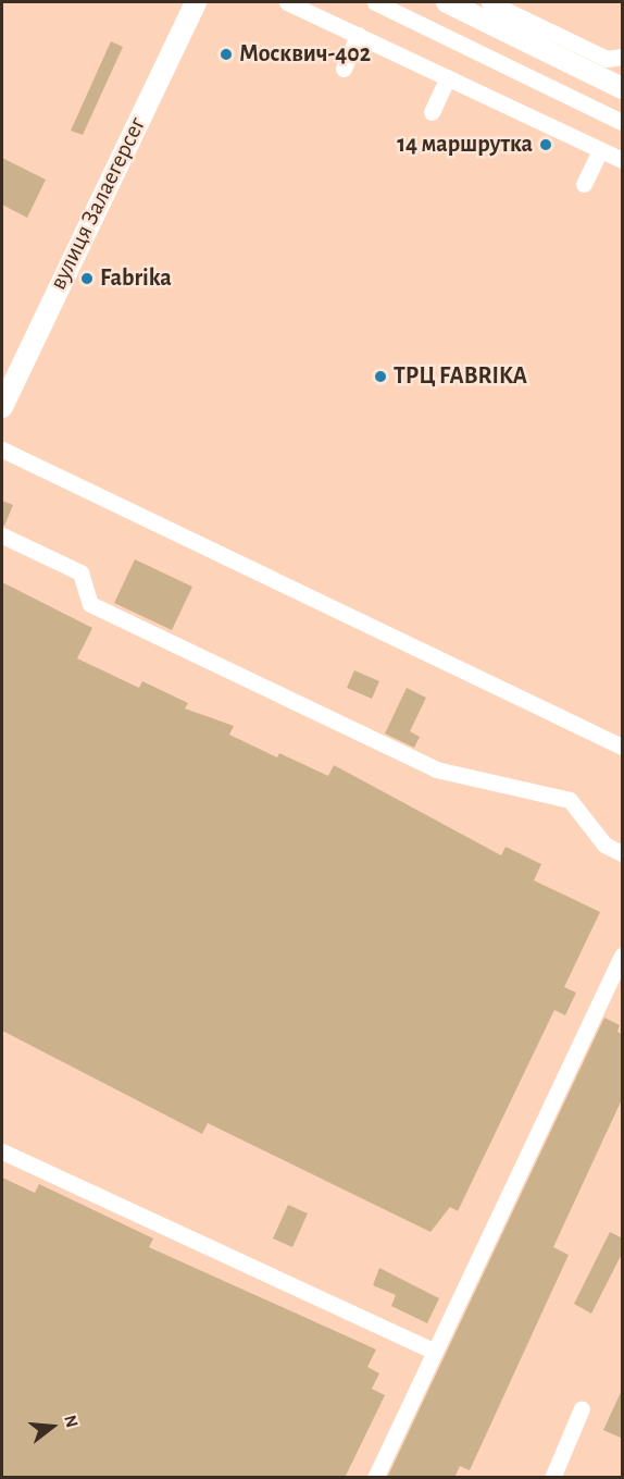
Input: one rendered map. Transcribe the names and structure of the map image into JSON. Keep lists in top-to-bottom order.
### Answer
{
  "streets": {
    "main road": ["вулиця Залаегерсег"]
  },
  "places": [
    "Москвич-402",
    "14 маршрутка",
    "Fabrika",
    "ТРЦ FABRIKA"
  ],
  "north": "right"
}
